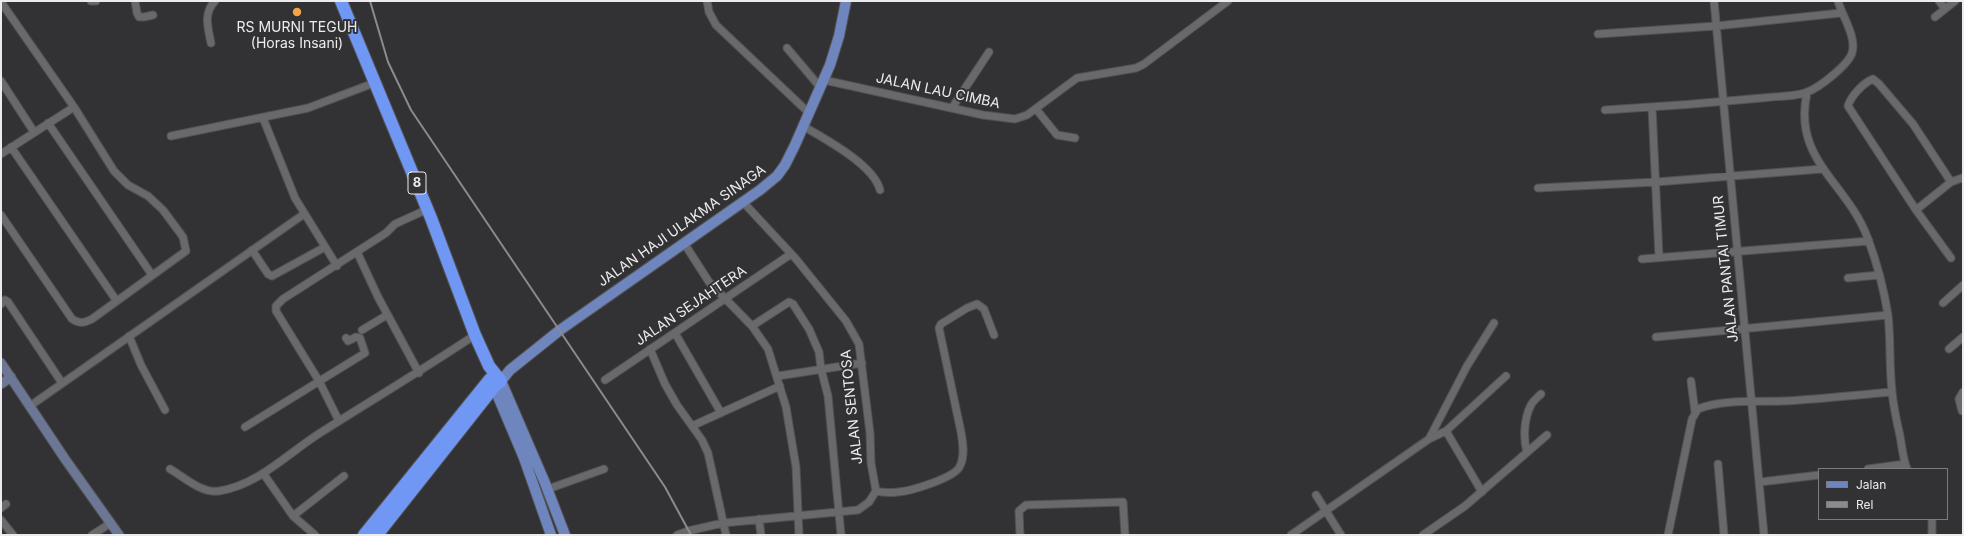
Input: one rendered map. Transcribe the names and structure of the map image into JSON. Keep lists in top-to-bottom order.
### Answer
{
  "streets": {
    "highway": ["8"],
    "main road": ["JALAN HAJI ULAKMA SINAGA"],
    "street": [
      "JALAN LAU CIMBA",
      "JALAN PANTAI TIMUR",
      "JALAN SEJAHTERA",
      "JALAN SENTOSA"
    ]
  },
  "crossings": [
    ["JALAN LAU CIMBA", "JALAN HAJI ULAKMA SINAGA"],
    ["8", "JALAN HAJI ULAKMA SINAGA"],
    ["JALAN HAJI ULAKMA SINAGA", "JALAN SENTOSA"],
    ["JALAN SEJAHTERA", "JALAN SENTOSA"]
  ],
  "places": ["RS MURNI TEGUH (Horas Insani)"],
  "legend": ["Jalan", "Rel"]
}
